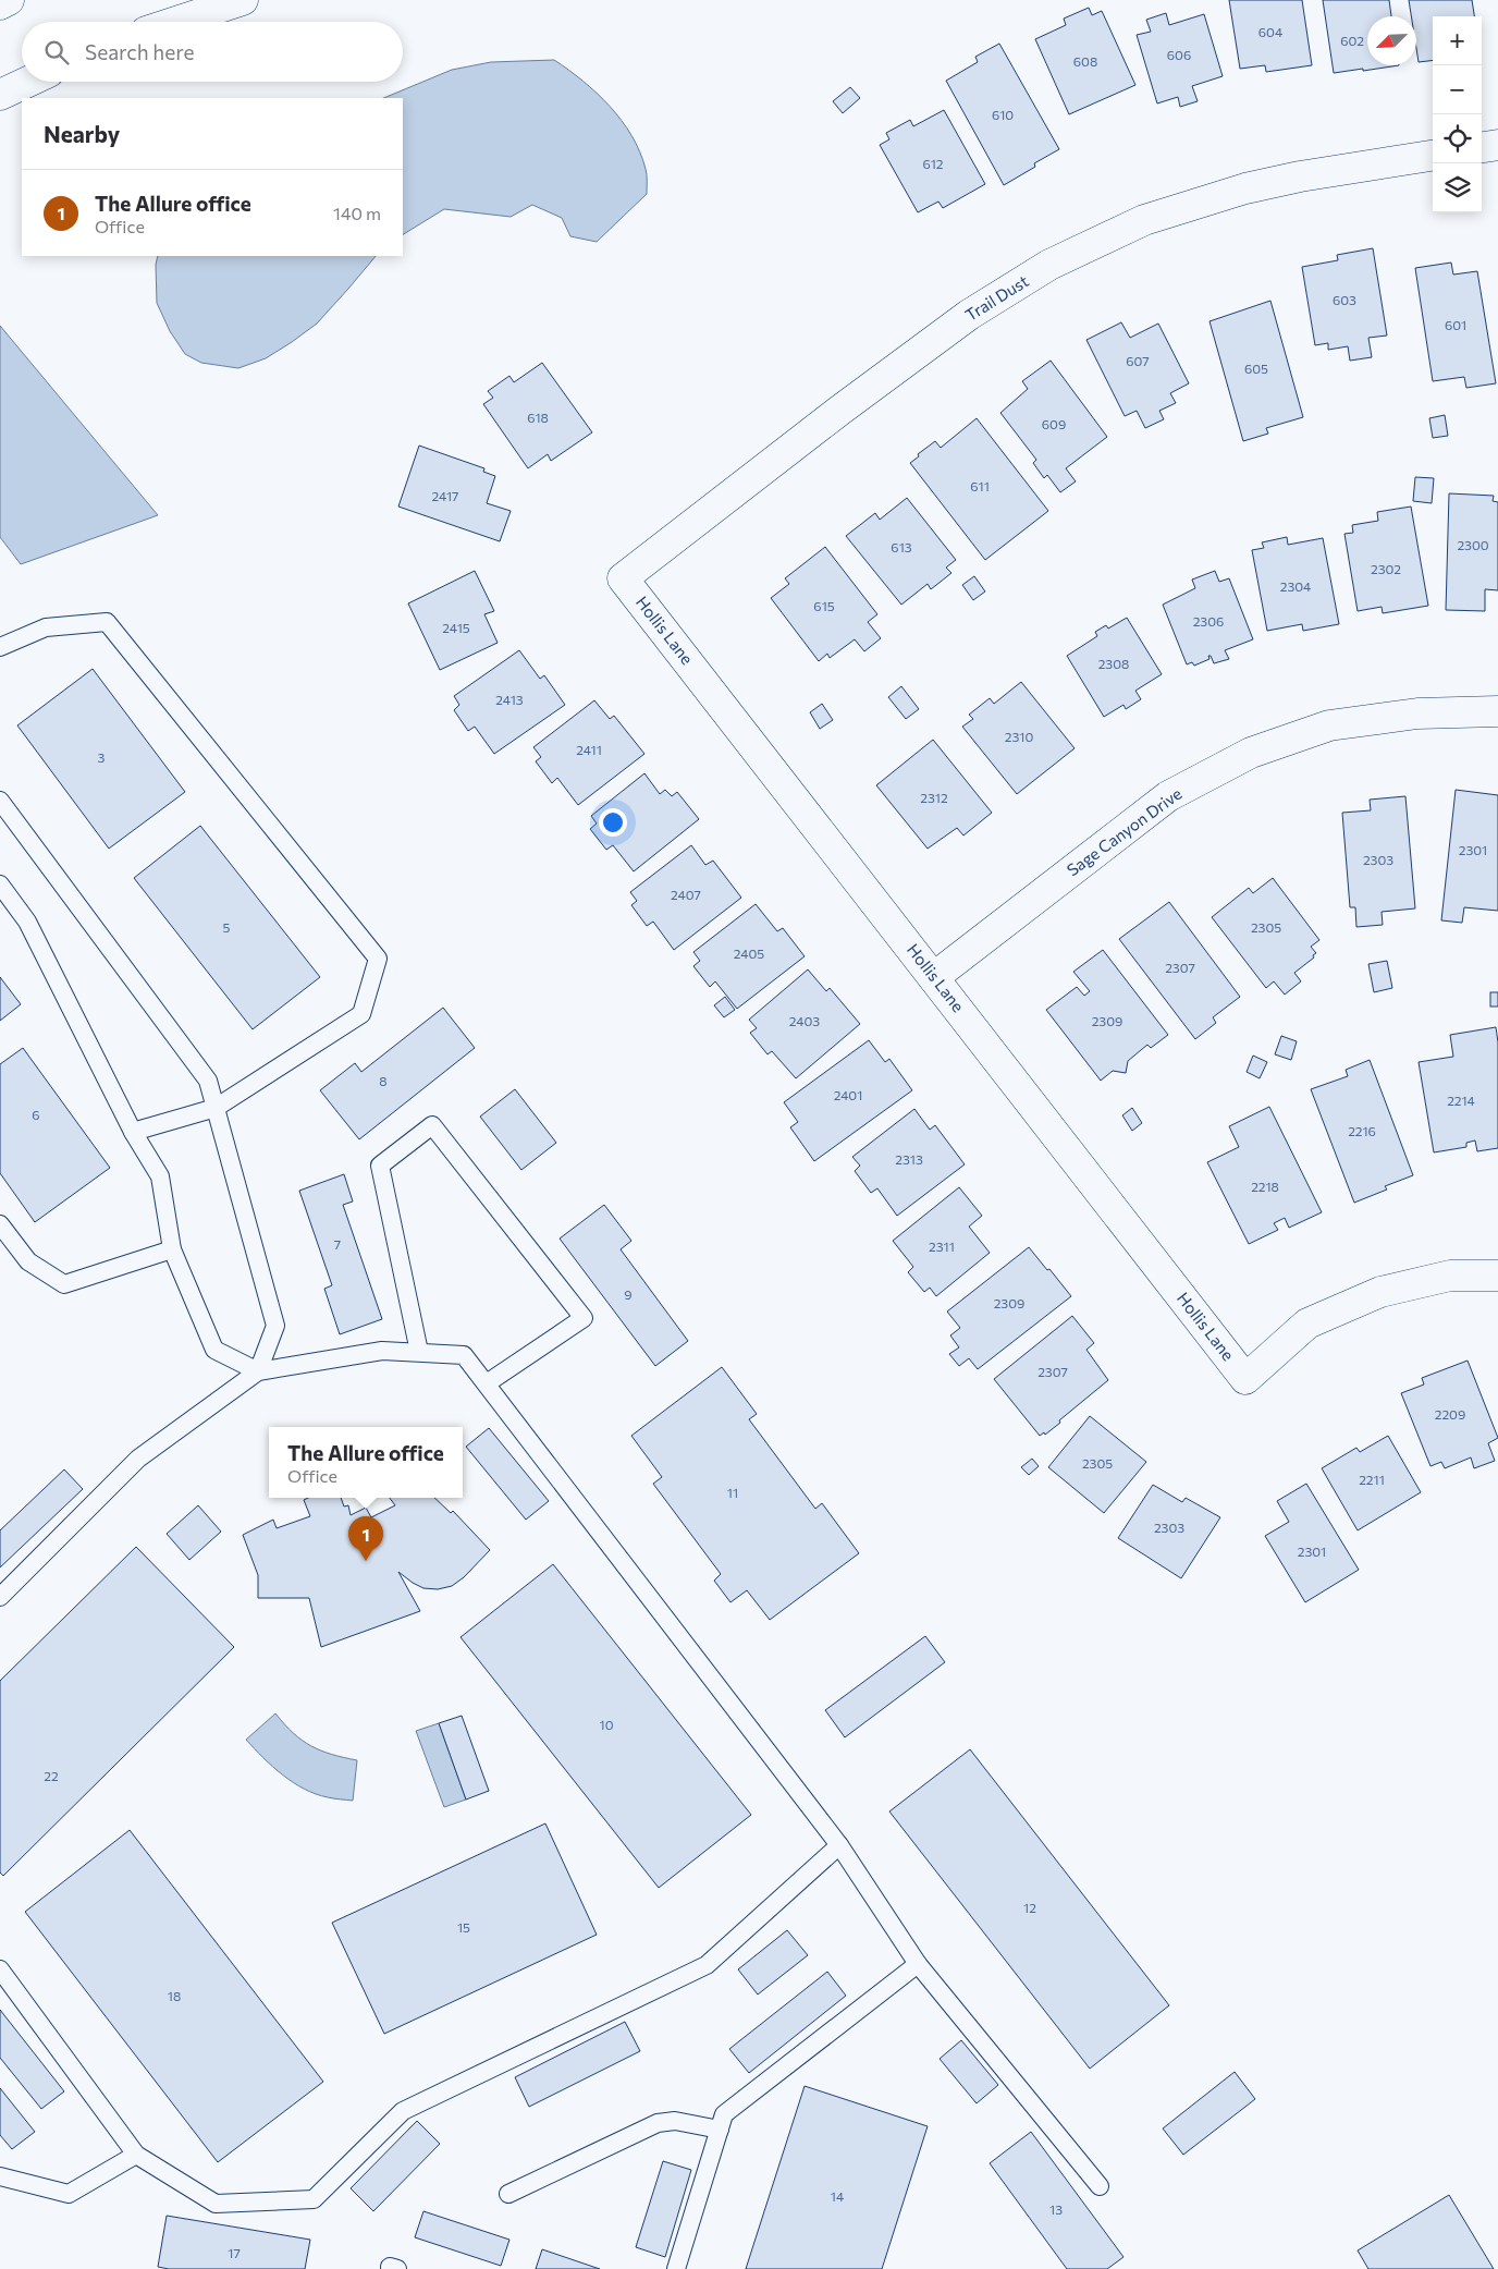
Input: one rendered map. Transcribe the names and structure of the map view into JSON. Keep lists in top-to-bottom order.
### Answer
{
  "streets": {
    "street": ["Trail Dust", "Hollis Lane", "Sage Canyon Drive"]
  },
  "crossings": [
    ["Trail Dust", "Hollis Lane"],
    ["Hollis Lane", "Sage Canyon Drive"]
  ],
  "house_numbers": [
    "604",
    "602",
    "606",
    "608",
    "610",
    "612",
    "603",
    "601",
    "607",
    "605",
    "618",
    "609",
    "611",
    "2417",
    "2300",
    "613",
    "2302",
    "2304",
    "615",
    "2306",
    "2415",
    "2308",
    "2413",
    "2310",
    "2411",
    "3",
    "2312",
    "2301",
    "2303",
    "2407",
    "5",
    "2305",
    "2405",
    "2307",
    "2403",
    "2309",
    "8",
    "2401",
    "2214",
    "6",
    "2216",
    "2313",
    "2218",
    "7",
    "2311",
    "9",
    "2309",
    "2307",
    "2209",
    "2305",
    "2211",
    "11",
    "2303",
    "2301",
    "10",
    "22",
    "12",
    "15",
    "18",
    "14",
    "13",
    "17"
  ],
  "north": "bottom left",
  "page": {
    "map_buttons": ["+", "−"],
    "search": "Search here",
    "heading": "Nearby",
    "list": [
      {
        "mark": "1",
        "name": "The Allure office",
        "note": "Office",
        "value": "140 m"
      }
    ],
    "popup": ["The Allure office", "Office"],
    "pins": "1"
  }
}
